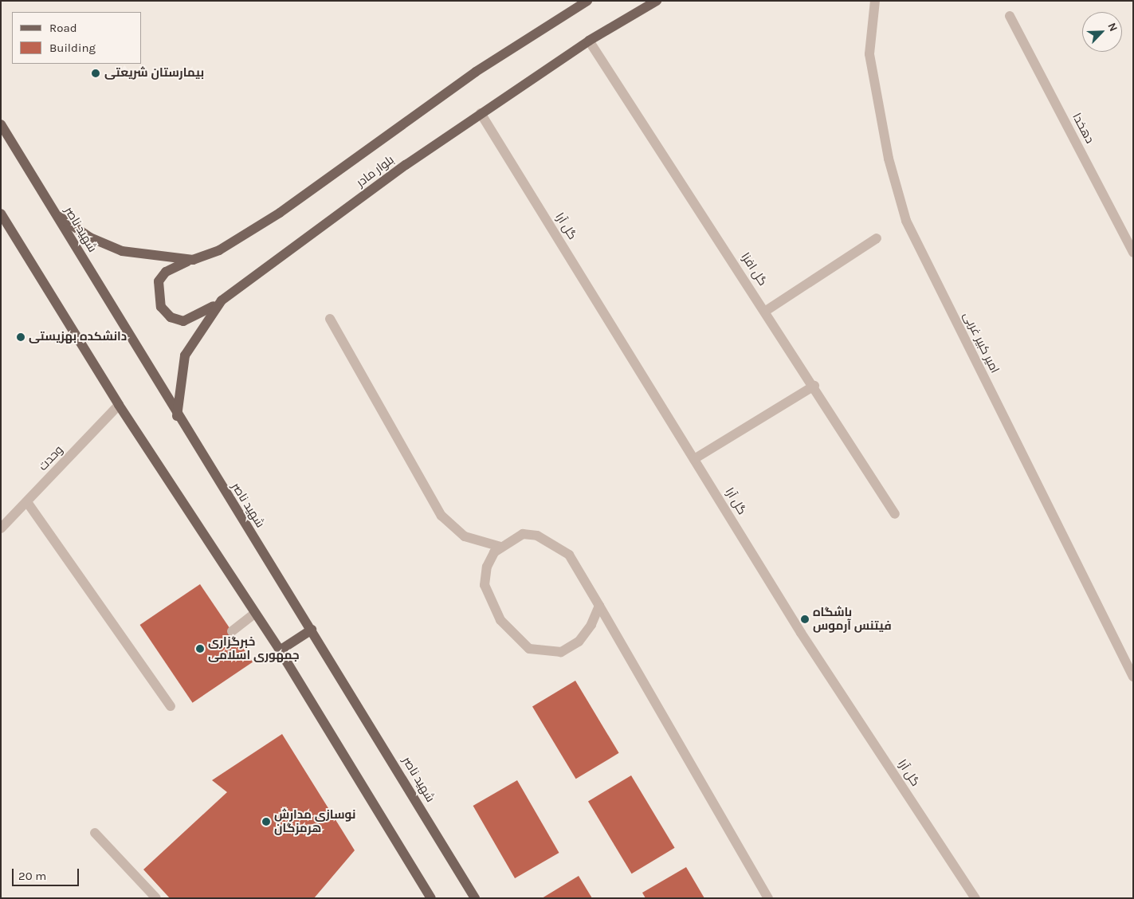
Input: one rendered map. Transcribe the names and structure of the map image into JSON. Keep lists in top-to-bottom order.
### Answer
{
  "streets": {
    "main road": ["بلوار مادر", "شهید ناصر"],
    "street": [
      "دهخدا",
      "گل آرا",
      "گل افزا",
      "امیر کبیر غربی",
      "وحدت"
    ]
  },
  "crossings": [
    ["بلوار مادر", "گل آرا"],
    ["بلوار مادر", "شهید ناصر"],
    ["بلوار مادر", "گل افزا"]
  ],
  "places": [
    "بیمارستان شریعتی",
    "دانشکده بهزیستی",
    "باشگاه فیتنس آرموس",
    "خبرگزاری جمهوری اسلامی",
    "نوسازی مدارش هرمزگان"
  ],
  "legend": ["Road", "Building"],
  "scale_bar": "20 m",
  "north": "top right"
}
